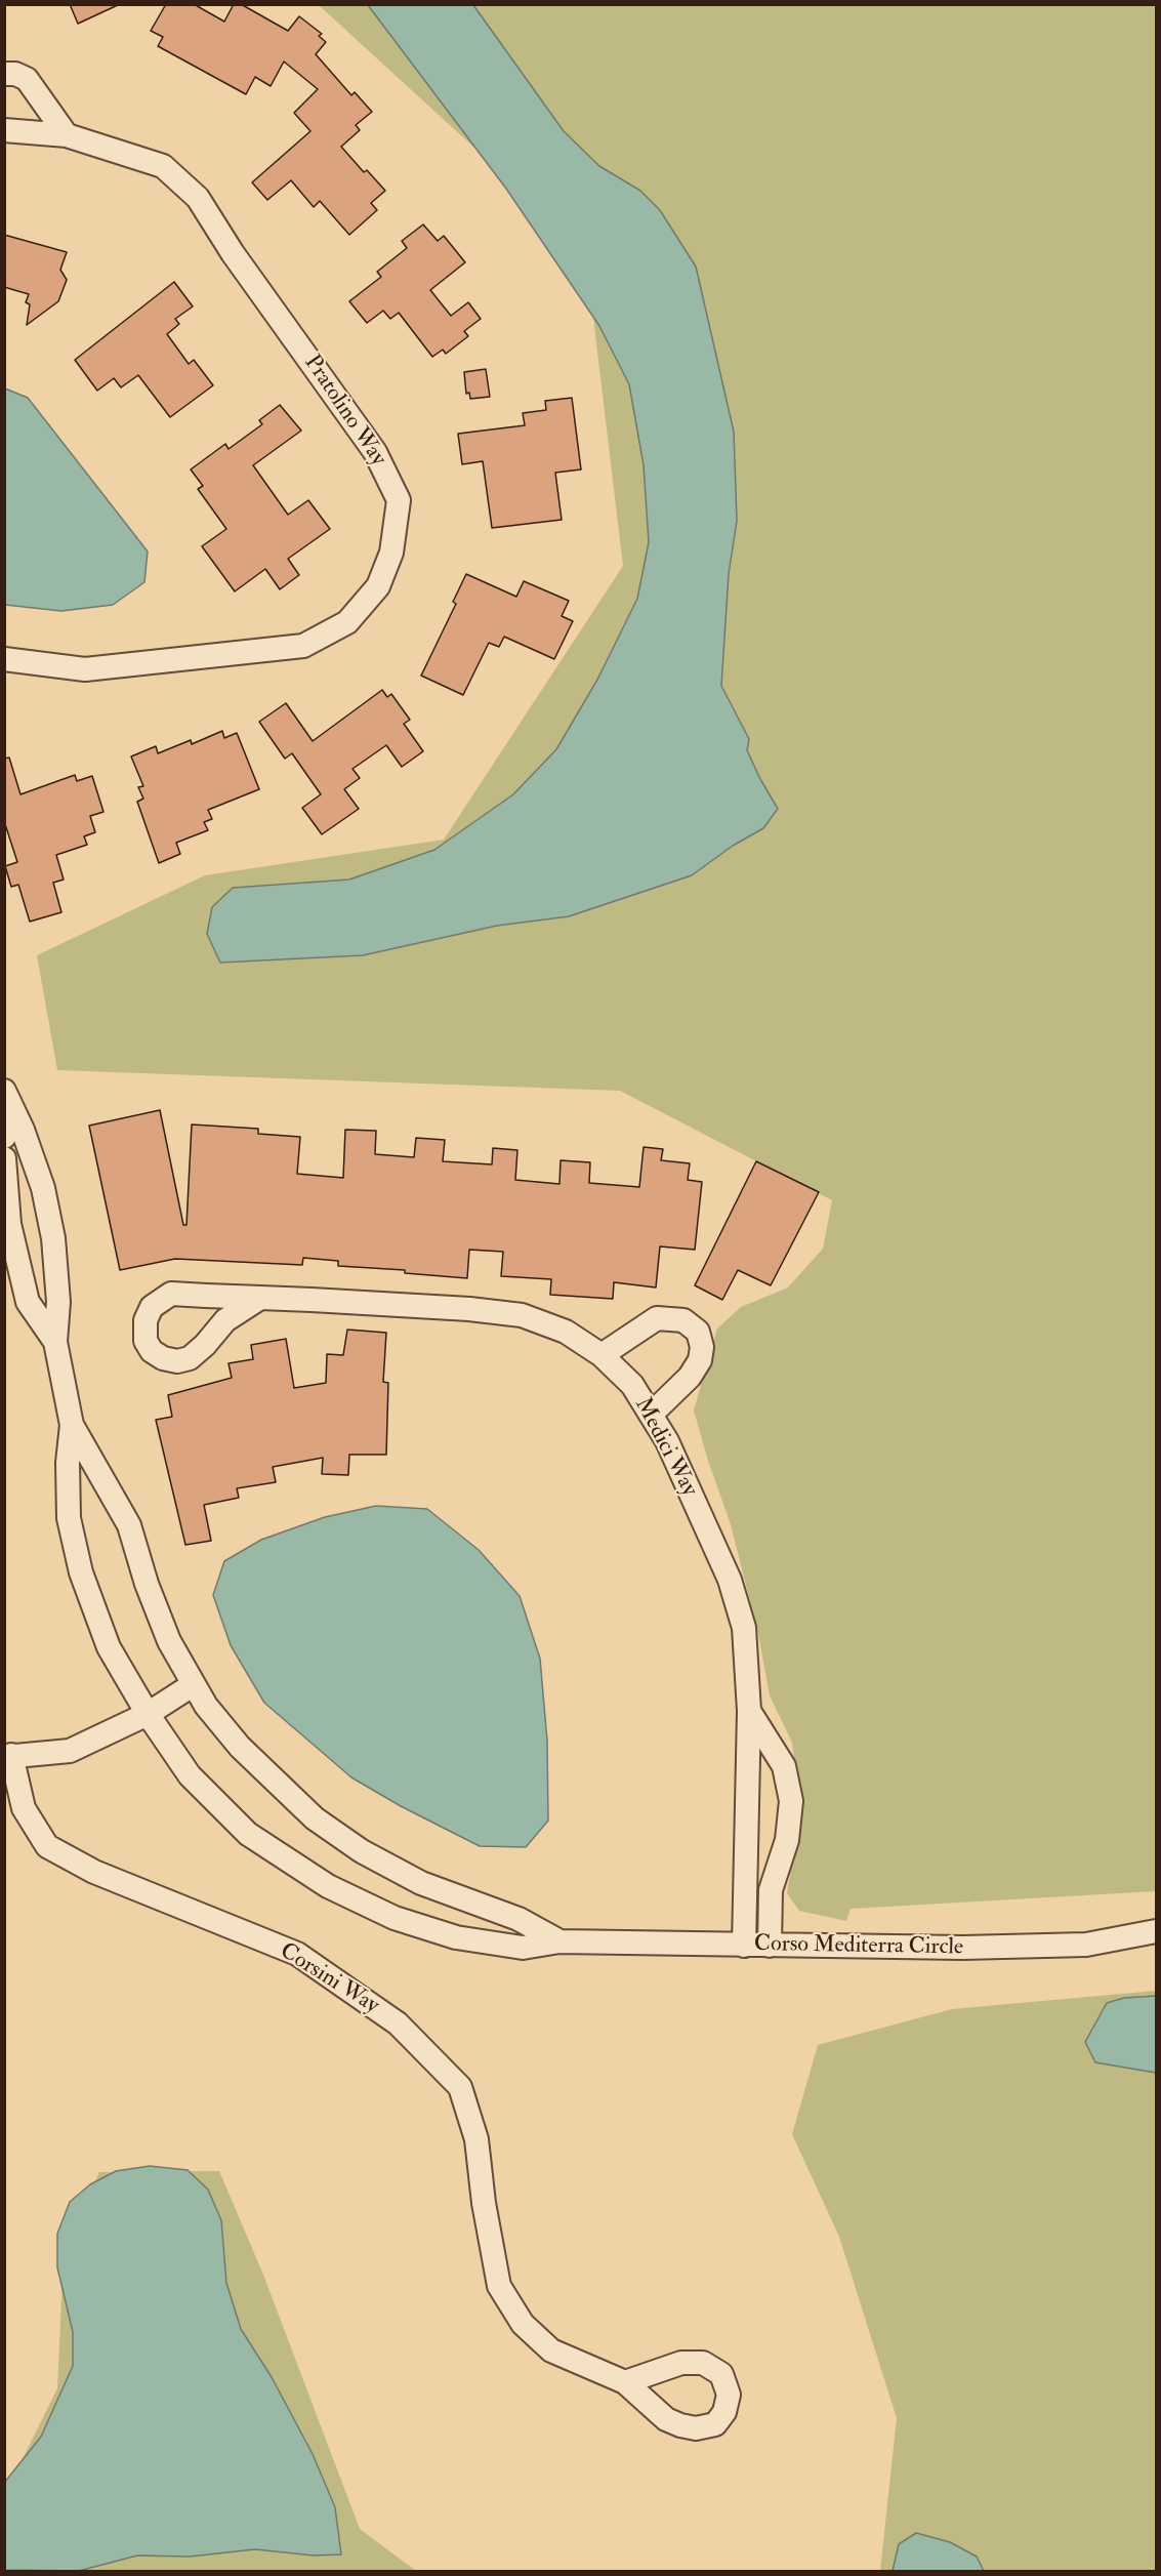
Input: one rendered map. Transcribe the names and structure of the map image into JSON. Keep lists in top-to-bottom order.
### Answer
{
  "streets": {
    "street": [
      "Pratolino Way",
      "Medici Way",
      "Corso Mediterra Circle",
      "Corsini Way"
    ]
  },
  "crossings": [
    ["Medici Way", "Corso Mediterra Circle"],
    ["Corso Mediterra Circle", "Corsini Way"]
  ]
}
